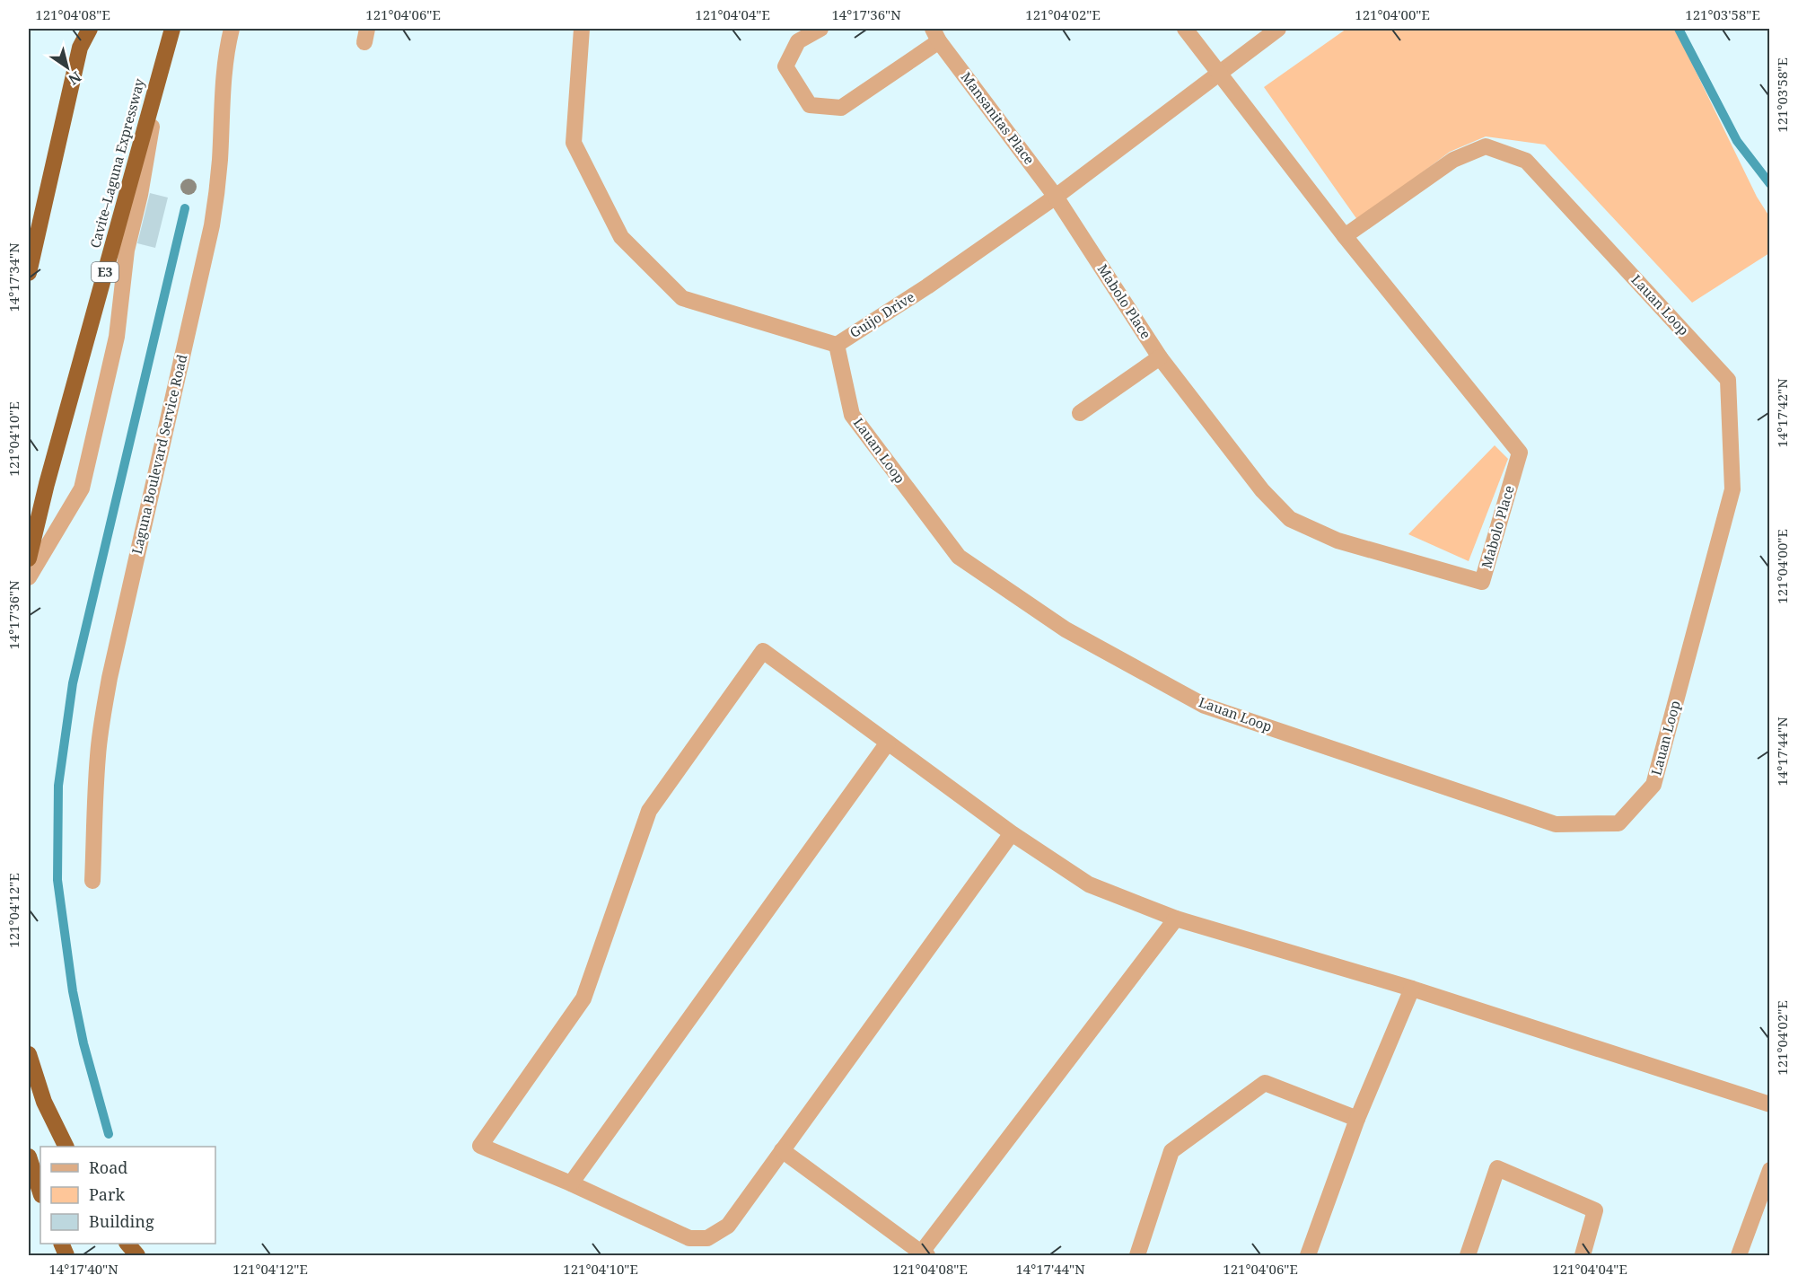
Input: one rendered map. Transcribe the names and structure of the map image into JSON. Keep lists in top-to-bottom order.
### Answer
{
  "streets": {
    "highway": ["Cavite–Laguna Expressway", "E3"],
    "street": [
      "Mansanitas Place",
      "Mabolo Place",
      "Lauan Loop",
      "Guijo Drive",
      "Laguna Boulevard Service Road"
    ]
  },
  "crossings": [
    ["Mansanitas Place", "Mabolo Place"],
    ["Mansanitas Place", "Guijo Drive"],
    ["Mabolo Place", "Lauan Loop"],
    ["Mabolo Place", "Guijo Drive"],
    ["Lauan Loop", "Guijo Drive"]
  ],
  "legend": ["Road", "Park", "Building"],
  "north": "bottom right",
  "coordinates": [
    "121°04'08\"E",
    "121°04'06\"E",
    "121°04'04\"E",
    "14°17'36\"N",
    "121°04'02\"E",
    "121°04'00\"E",
    "121°03'58\"E",
    "14°17'34\"N",
    "14°17'42\"N",
    "121°04'10\"E",
    "14°17'44\"N",
    "121°04'12\"E",
    "14°17'40\"N"
  ]
}
